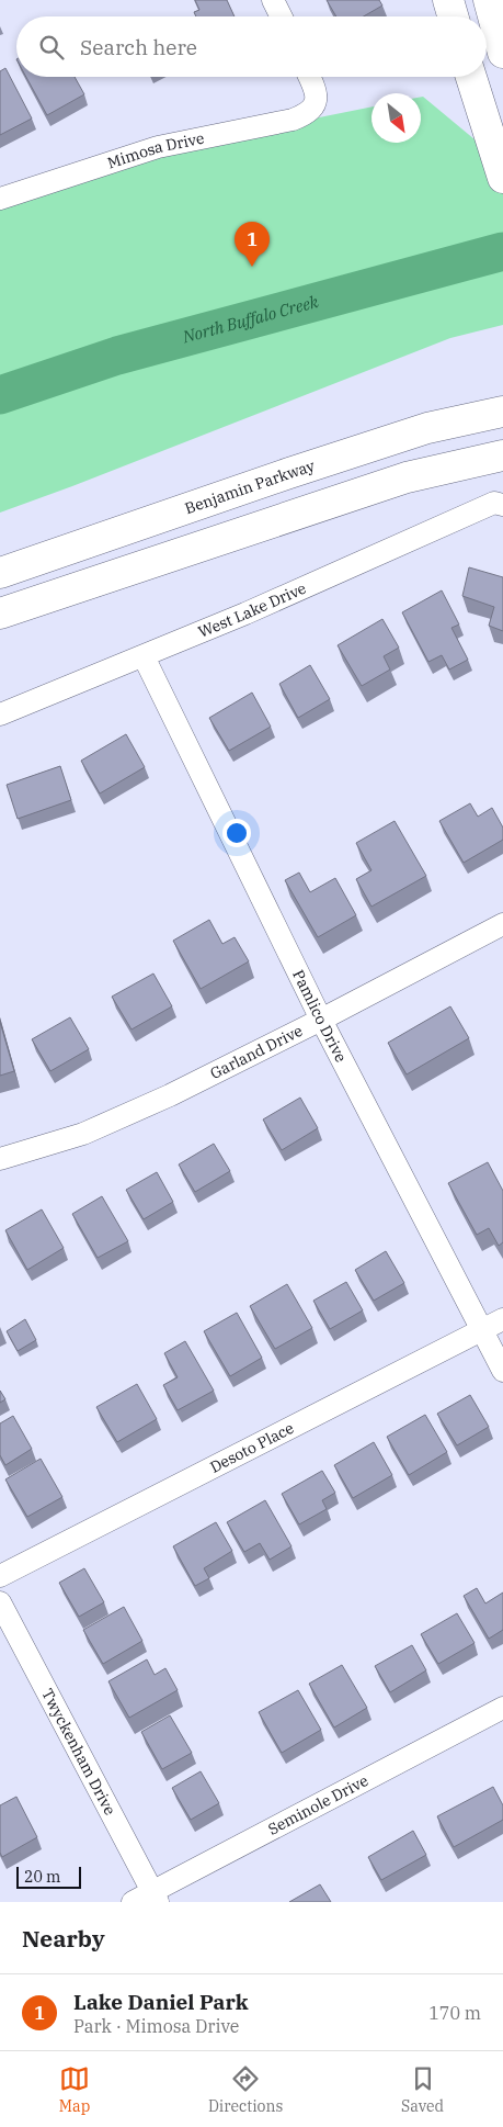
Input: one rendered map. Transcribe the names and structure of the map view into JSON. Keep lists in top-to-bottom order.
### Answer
{
  "streets": {
    "main road": ["Benjamin Parkway"],
    "street": [
      "Mimosa Drive",
      "West Lake Drive",
      "Pamlico Drive",
      "Garland Drive",
      "Desoto Place",
      "Twyckenham Drive",
      "Seminole Drive"
    ]
  },
  "crossings": [
    ["West Lake Drive", "Pamlico Drive"],
    ["Pamlico Drive", "Garland Drive"],
    ["Pamlico Drive", "Desoto Place"],
    ["Twyckenham Drive", "Seminole Drive"]
  ],
  "water": ["North Buffalo Creek"],
  "scale_bar": "20 m",
  "north": "bottom right",
  "page": {
    "search": "Search here",
    "pins": "1",
    "scale": "20 m",
    "heading": "Nearby",
    "list": [
      {
        "mark": "1",
        "name": "Lake Daniel Park",
        "note": "Park · Mimosa Drive",
        "value": "170 m"
      }
    ],
    "nav": ["Map", "Directions", "Saved"]
  }
}
